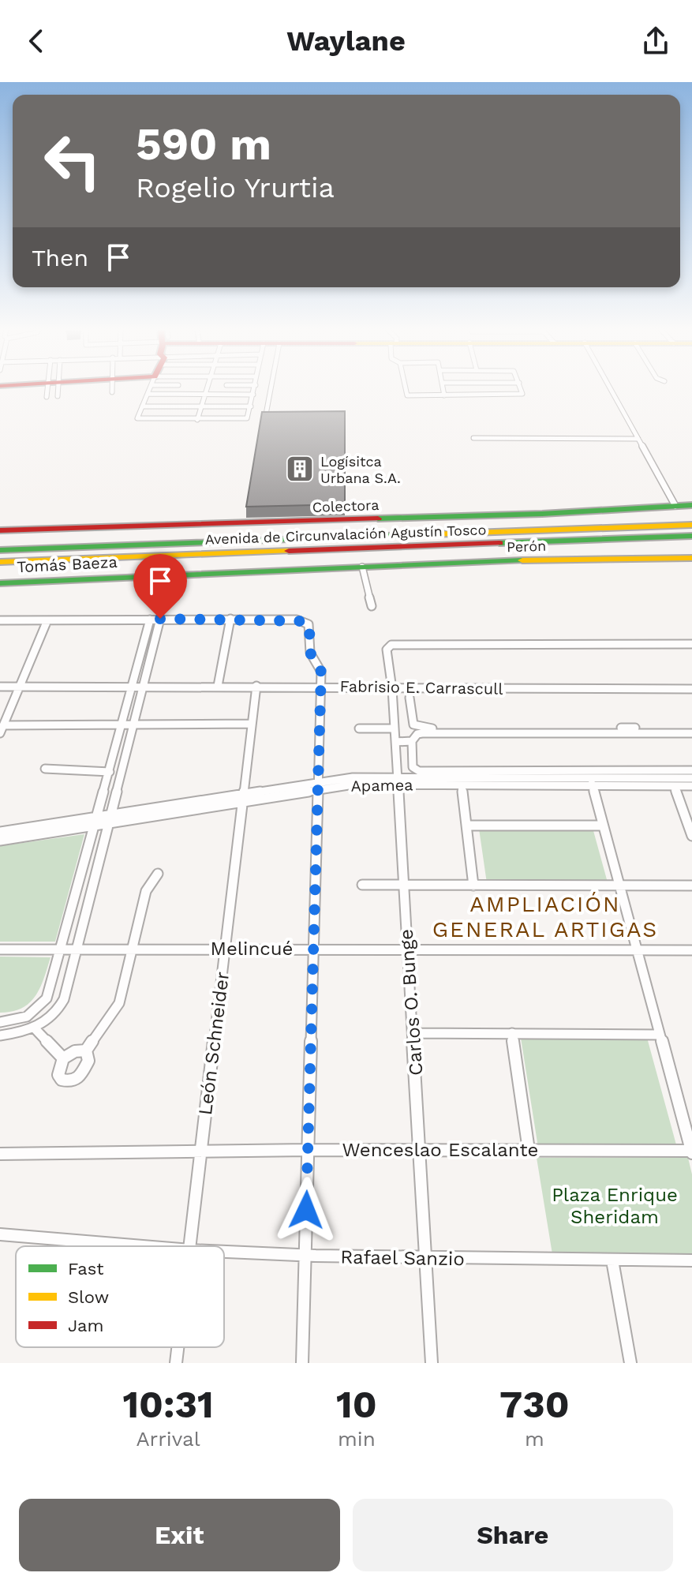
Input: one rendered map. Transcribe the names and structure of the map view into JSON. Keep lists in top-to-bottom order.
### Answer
{
  "streets": {
    "main road": [
      "Colectora",
      "Avenida de Circunvalación Agustín Tosco",
      "Perón",
      "Tomás Baeza"
    ],
    "street": [
      "Fabrisio E. Carrascull",
      "Apamea",
      "Melincué",
      "Carlos O. Bunge",
      "León Schneider",
      "Wenceslao Escalante",
      "Rafael Sanzio"
    ]
  },
  "crossings": [
    ["Perón", "Tomás Baeza"],
    ["Fabrisio E. Carrascull", "Carlos O. Bunge"],
    ["Fabrisio E. Carrascull", "León Schneider"],
    ["Apamea", "Carlos O. Bunge"],
    ["Apamea", "León Schneider"],
    ["Melincué", "Carlos O. Bunge"],
    ["Melincué", "León Schneider"],
    ["Carlos O. Bunge", "Wenceslao Escalante"],
    ["Carlos O. Bunge", "Rafael Sanzio"],
    ["León Schneider", "Wenceslao Escalante"]
  ],
  "districts": ["AMPLIACIÓN GENERAL ARTIGAS"],
  "parks": ["Plaza Enrique Sheridam"],
  "places": {
    "building": ["Logísitca Urbana S.A."]
  },
  "legend": ["Fast", "Slow", "Jam"],
  "page": {
    "header": "Waylane",
    "turn": ["590 m", "Rogelio Yrurtia"],
    "then": "Then",
    "eta": [
      "10:31",
      "Arrival",
      "10",
      "min",
      "730",
      "m"
    ],
    "buttons": ["Exit", "Share"]
  }
}
